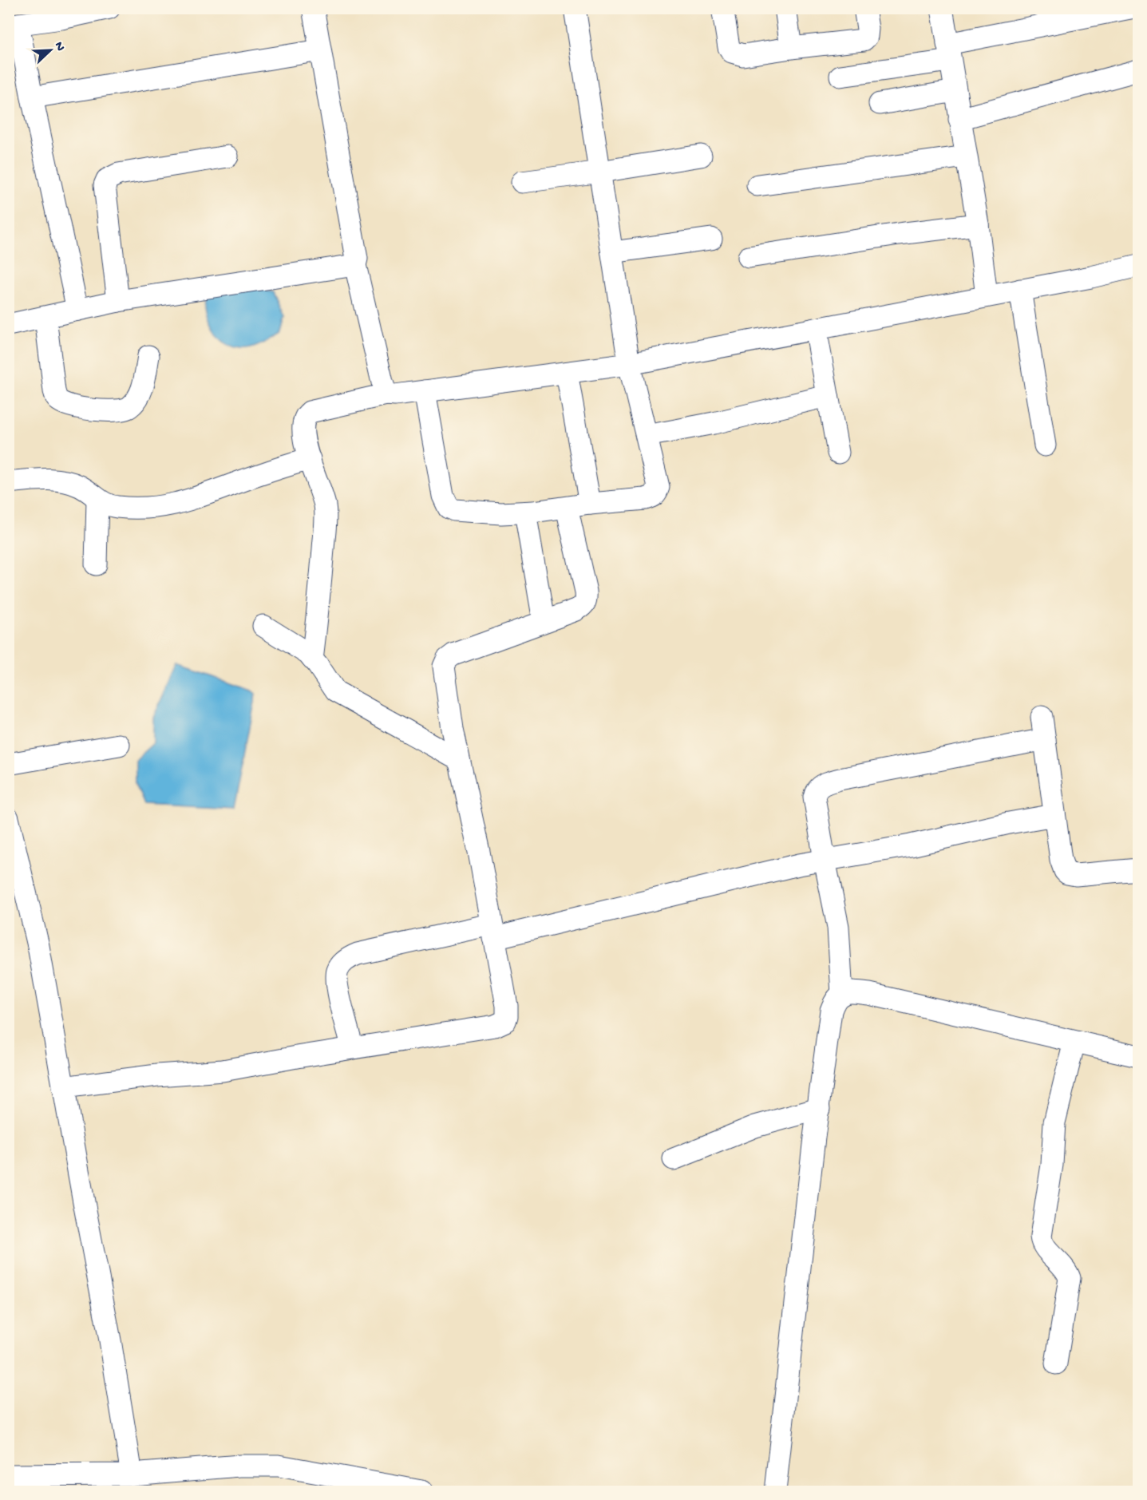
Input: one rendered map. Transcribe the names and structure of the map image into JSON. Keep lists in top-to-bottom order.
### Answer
{
  "north": "top right"
}
